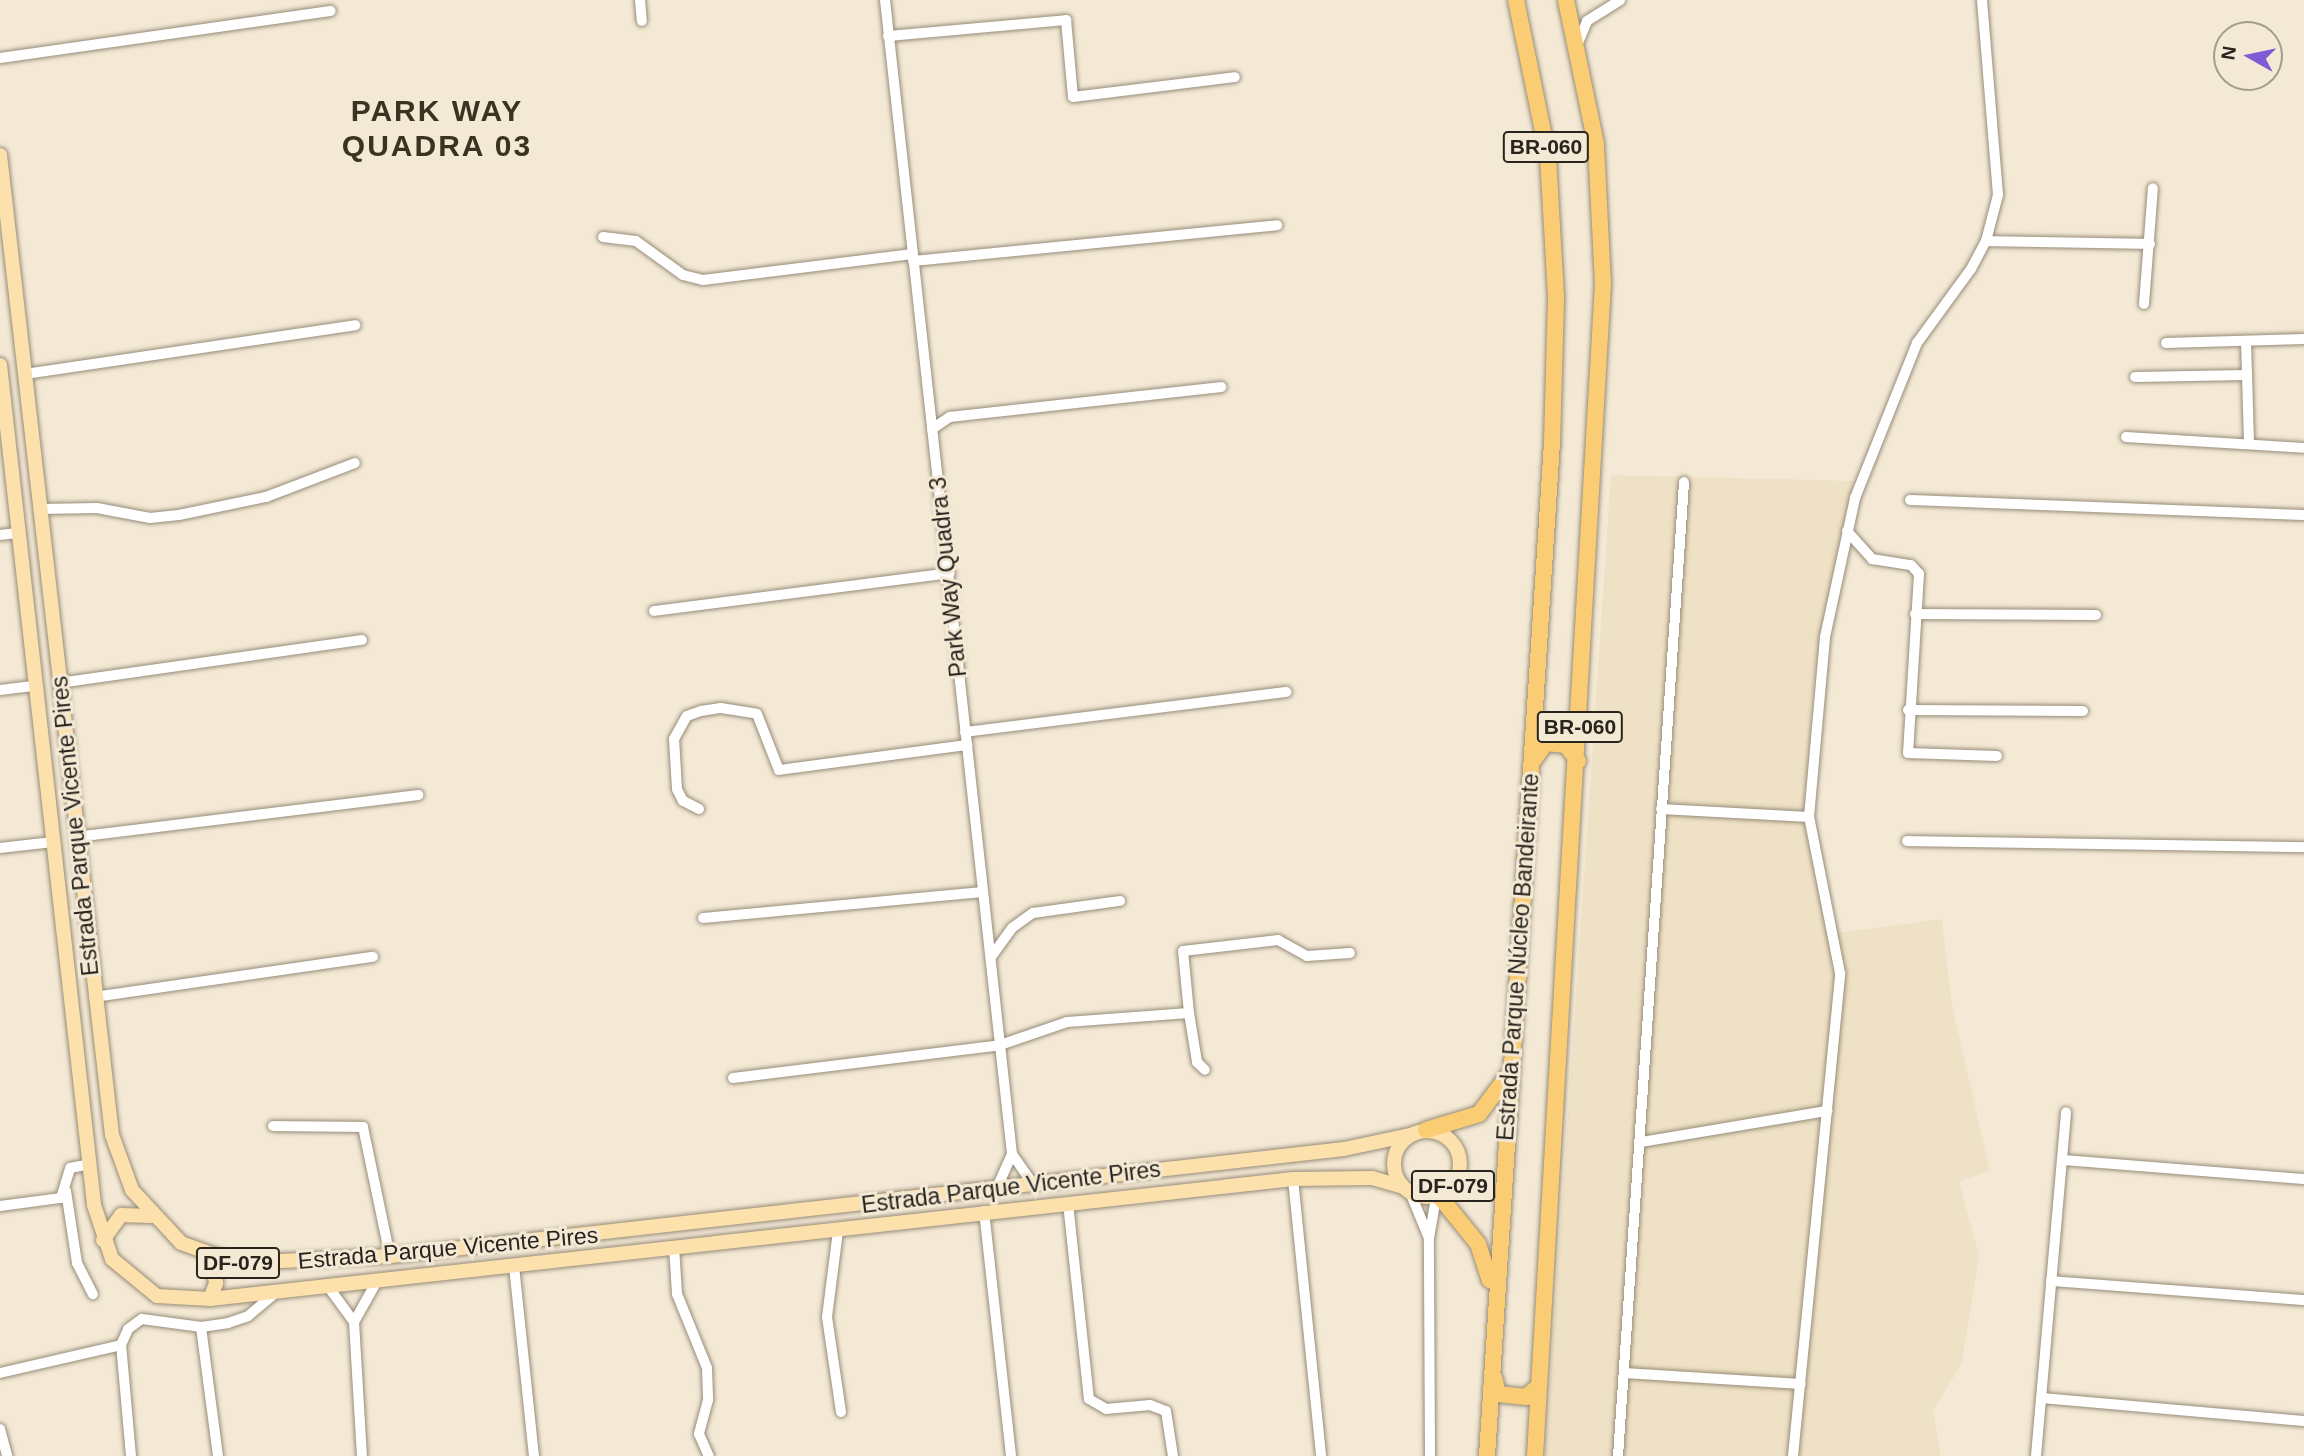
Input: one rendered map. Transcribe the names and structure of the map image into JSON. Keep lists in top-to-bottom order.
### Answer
{
  "streets": {
    "highway": ["BR-060", "Estrada Parque Núcleo Bandeirante"],
    "main road": ["Estrada Parque Vicente Pires", "DF-079"],
    "street": ["Park Way Quadra 3"]
  },
  "crossings": [
    ["Park Way Quadra 3", "Estrada Parque Vicente Pires"],
    ["Estrada Parque Vicente Pires", "DF-079"]
  ],
  "districts": ["PARK WAY QUADRA 03"],
  "north": "left"
}
